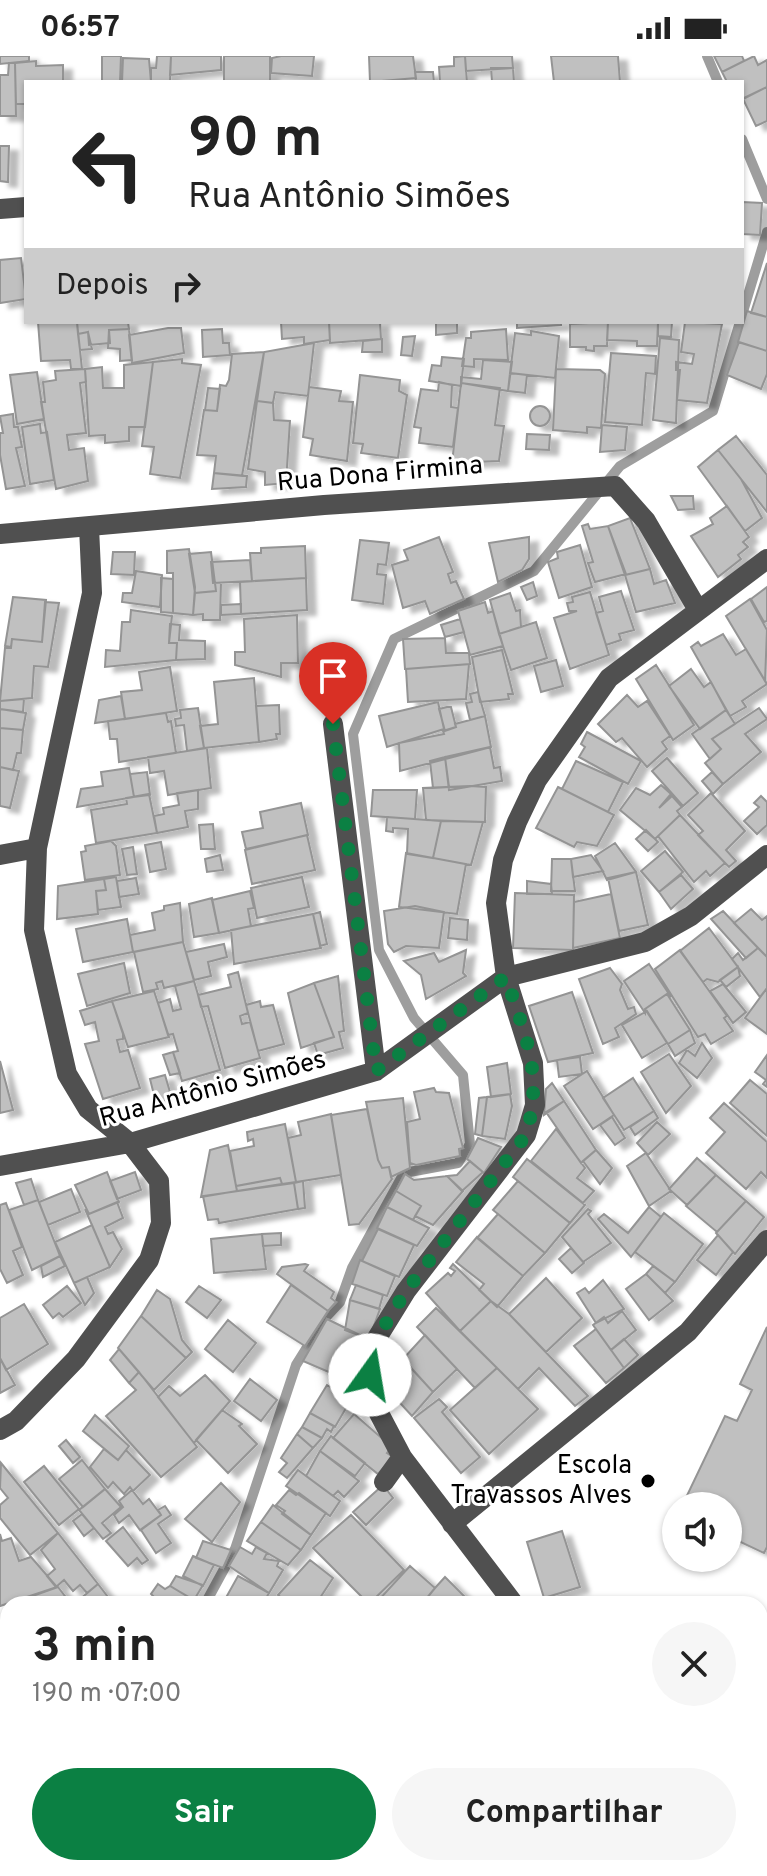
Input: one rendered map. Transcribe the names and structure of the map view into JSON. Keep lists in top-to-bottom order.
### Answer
{
  "streets": {
    "street": ["Rua Dona Firmina", "Rua Antônio Simões"]
  },
  "places": ["Escola Travassos Alves"],
  "page": {
    "status": "06:57",
    "turn": ["90 m", "Rua Antônio Simões"],
    "then": "Depois",
    "heading": ["3 min", "190 m · 07:00"],
    "buttons": ["Sair", "Compartilhar"]
  }
}
